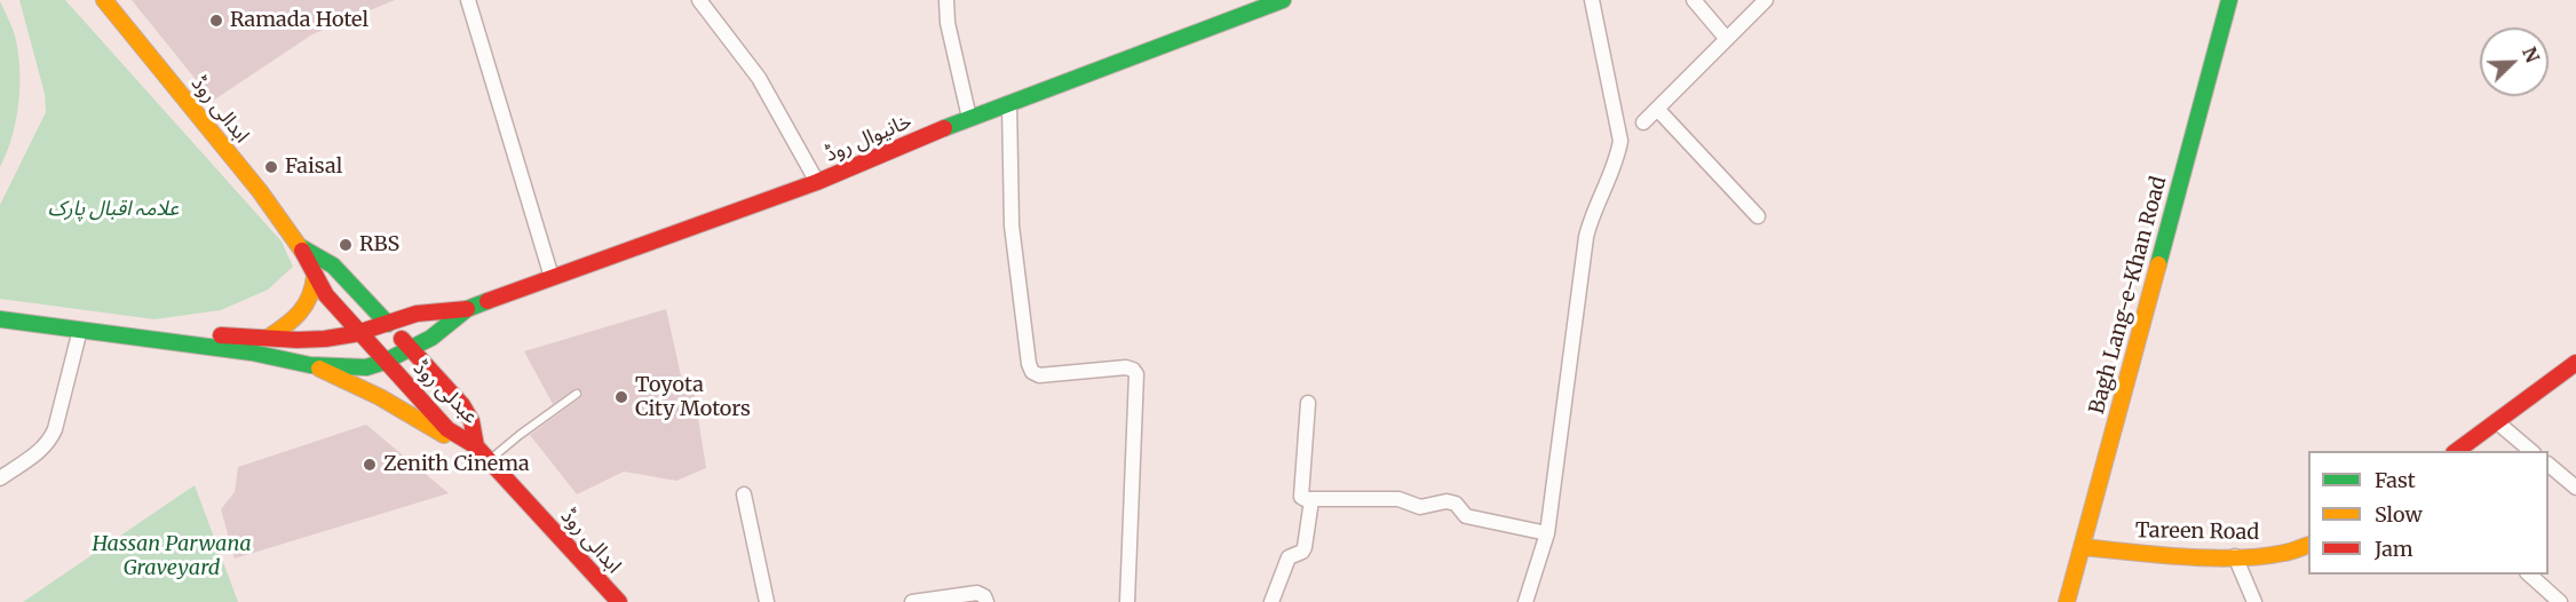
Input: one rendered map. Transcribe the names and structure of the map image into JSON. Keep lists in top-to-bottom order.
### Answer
{
  "streets": {
    "main road": [
      "ابدالی روڈ",
      "خانیوال روڈ",
      "Bagh Lang-e-Khan Road",
      "عبدلی روڈ",
      "Tareen Road"
    ]
  },
  "crossings": [
    ["ابدالی روڈ", "عبدلی روڈ"],
    ["خانیوال روڈ", "عبدلی روڈ"],
    ["Bagh Lang-e-Khan Road", "Tareen Road"]
  ],
  "parks": ["علامہ اقبال پارک", "Hassan Parwana Graveyard"],
  "places": [
    "Ramada Hotel",
    "Faisal",
    "RBS",
    "Toyota City Motors",
    "Zenith Cinema"
  ],
  "legend": ["Fast", "Slow", "Jam"],
  "north": "top right"
}
